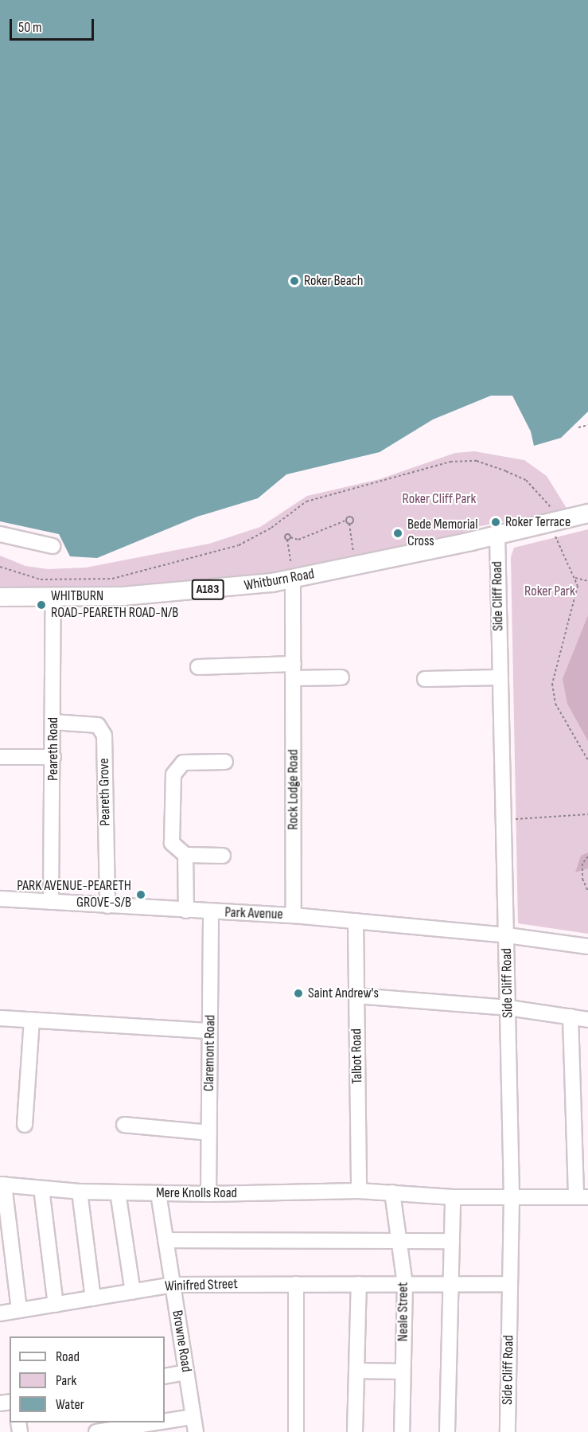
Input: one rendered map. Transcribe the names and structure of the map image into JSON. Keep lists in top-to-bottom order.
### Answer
{
  "streets": {
    "main road": ["Whitburn Road", "A183"],
    "street": [
      "Side Cliff Road",
      "Peareth Road",
      "Rock Lodge Road",
      "Peareth Grove",
      "Park Avenue",
      "Claremont Road",
      "Talbot Road",
      "Mere Knolls Road",
      "Winifred Street",
      "Neale Street",
      "Browne Road"
    ]
  },
  "crossings": [
    ["Whitburn Road", "A183"],
    ["Whitburn Road", "Side Cliff Road"],
    ["Whitburn Road", "Peareth Road"],
    ["Whitburn Road", "Rock Lodge Road"],
    ["A183", "Side Cliff Road"],
    ["Side Cliff Road", "Park Avenue"],
    ["Side Cliff Road", "Winifred Street"],
    ["Peareth Road", "Peareth Grove"],
    ["Peareth Road", "Park Avenue"],
    ["Rock Lodge Road", "Park Avenue"],
    ["Peareth Grove", "Park Avenue"],
    ["Park Avenue", "Claremont Road"],
    ["Park Avenue", "Talbot Road"],
    ["Claremont Road", "Mere Knolls Road"],
    ["Talbot Road", "Mere Knolls Road"],
    ["Mere Knolls Road", "Neale Street"],
    ["Mere Knolls Road", "Browne Road"],
    ["Winifred Street", "Neale Street"],
    ["Winifred Street", "Browne Road"]
  ],
  "parks": ["Roker Cliff Park", "Roker Park"],
  "places": [
    "Roker Beach",
    "Roker Terrace",
    "Bede Memorial Cross",
    "WHITBURN ROAD-PEARETH ROAD-N/B",
    "PARK AVENUE-PEARETH GROVE-S/B",
    "Saint Andrew's"
  ],
  "legend": ["Road", "Park", "Water"],
  "scale_bar": "50 m"
}
